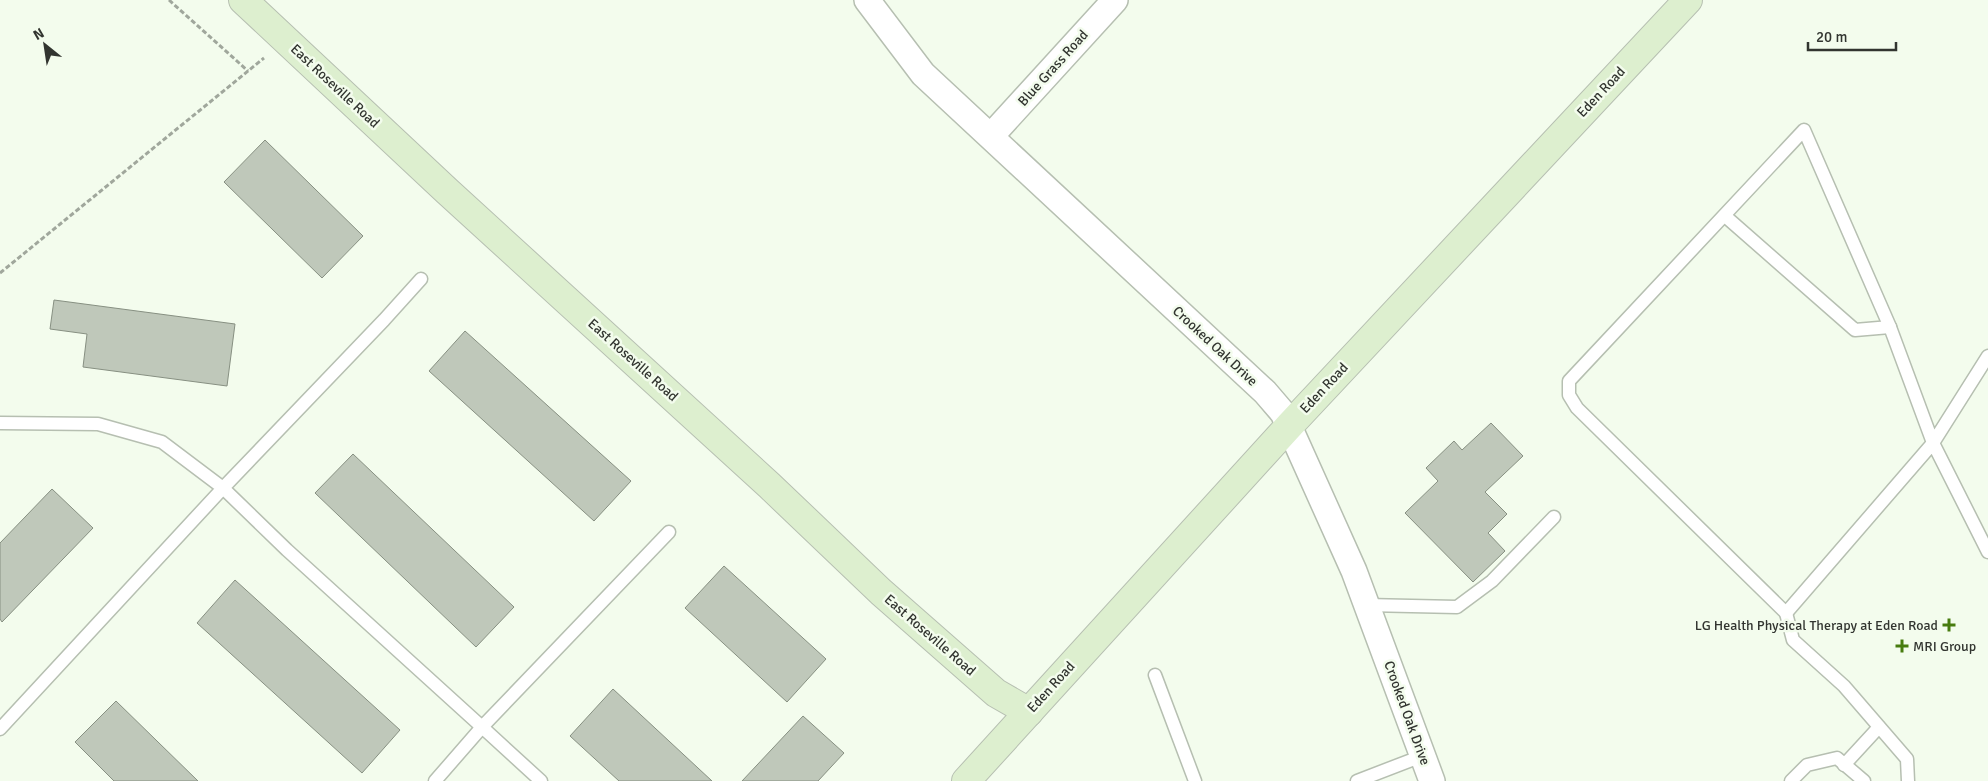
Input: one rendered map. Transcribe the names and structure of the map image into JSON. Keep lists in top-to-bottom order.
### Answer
{
  "streets": {
    "street": [
      "Blue Grass Road",
      "East Roseville Road",
      "Eden Road",
      "Crooked Oak Drive"
    ]
  },
  "crossings": [
    ["Blue Grass Road", "Crooked Oak Drive"],
    ["East Roseville Road", "Eden Road"],
    ["Eden Road", "Crooked Oak Drive"]
  ],
  "places": {
    "health": ["LG Health Physical Therapy at Eden Road", "MRI Group"]
  },
  "scale_bar": "20 m",
  "north": "top left"
}
